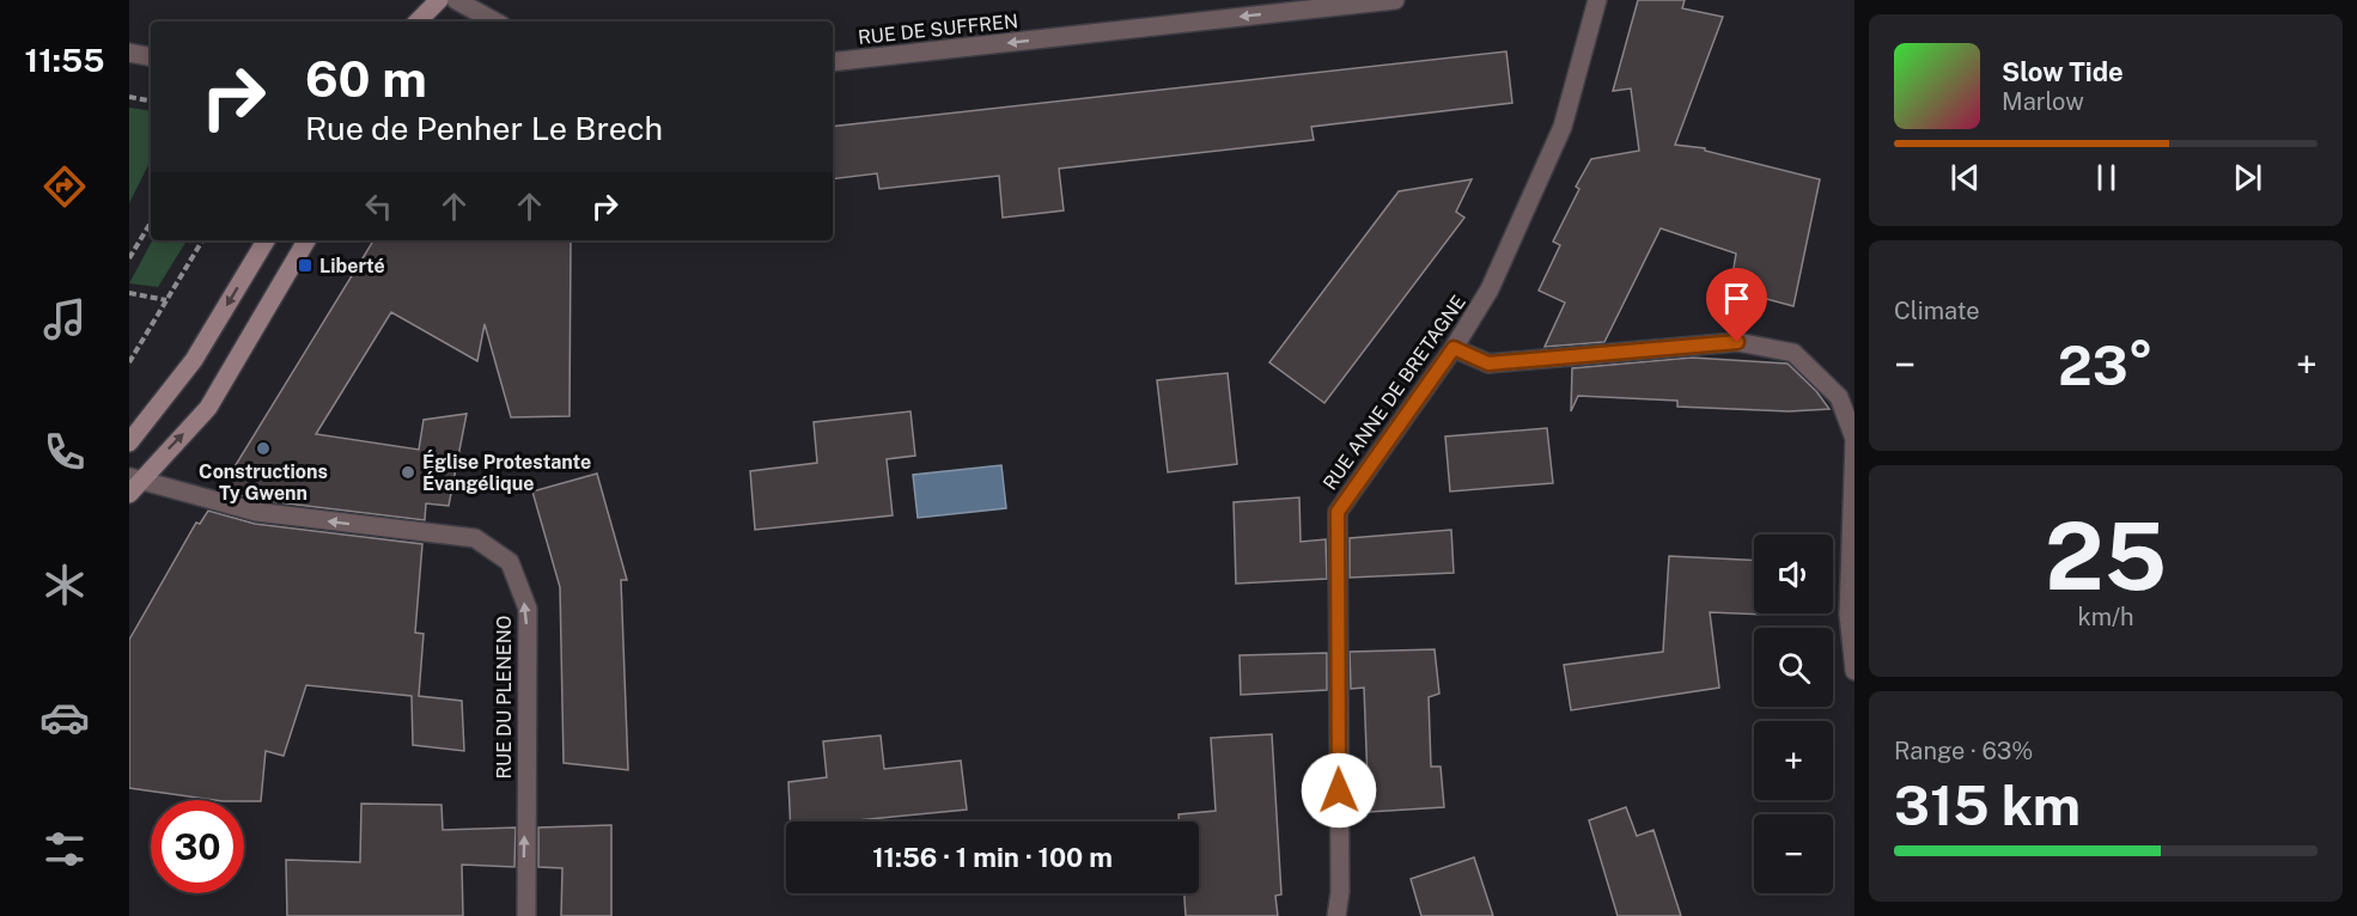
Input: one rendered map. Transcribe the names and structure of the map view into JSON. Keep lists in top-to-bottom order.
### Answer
{
  "streets": {
    "street": ["RUE DE SUFFREN", "RUE ANNE DE BRETAGNE", "RUE DU PLENENO"]
  },
  "one_way": ["RUE DE SUFFREN"],
  "places": {
    "transit": ["Liberté"],
    "other": ["Constructions Ty Gwenn", "Église Protestante Évangélique"]
  },
  "page": {
    "tabs": "11:55",
    "turn": ["60 m", "Rue de Penher Le Brech"],
    "song": ["Slow Tide", "Marlow"],
    "tile": [
      "Climate",
      ["25", "km/h"],
      ["Range · 63%", "315 km"]
    ],
    "heat": ["−", "23°", "+"],
    "map_buttons": ["+", "−"],
    "limit": "30",
    "trip": "11:56 · 1 min · 100 m"
  }
}
